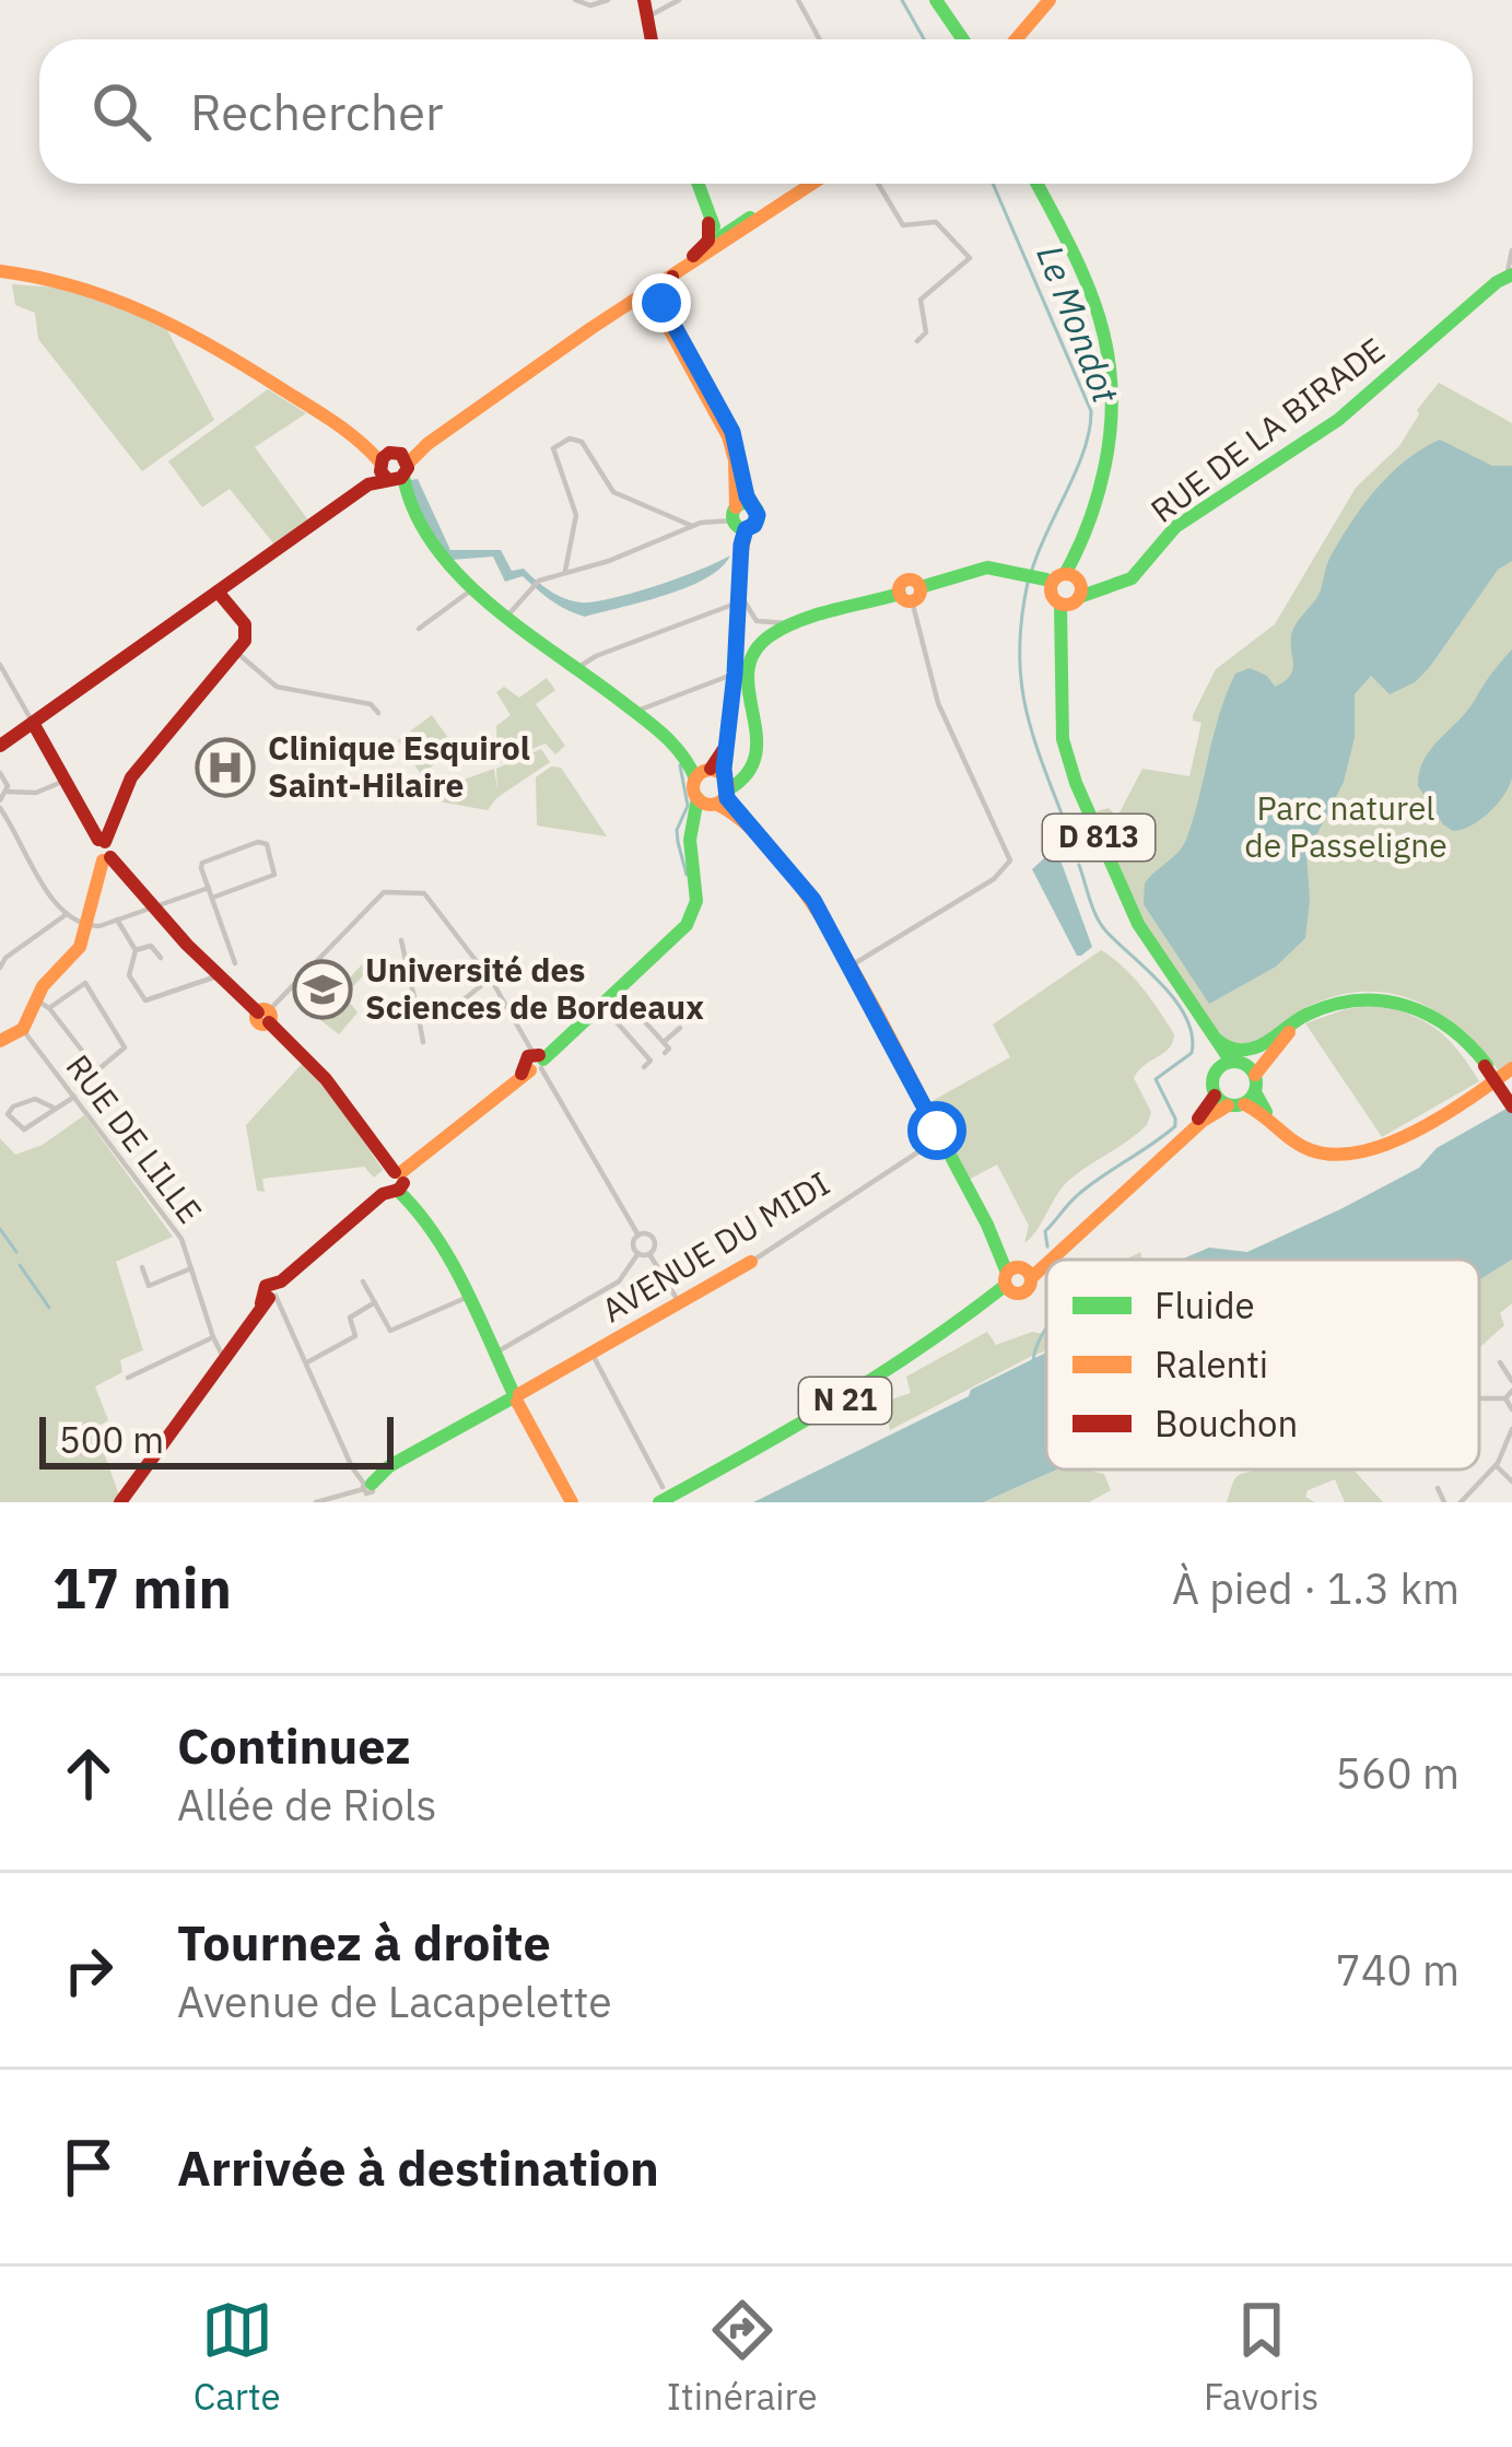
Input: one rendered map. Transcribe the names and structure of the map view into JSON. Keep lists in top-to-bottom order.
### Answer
{
  "streets": {
    "street": [
      "RUE DE LA BIRADE",
      "D 813",
      "RUE DE LILLE",
      "AVENUE DU MIDI",
      "N 21"
    ]
  },
  "crossings": [
    ["RUE DE LA BIRADE", "D 813"]
  ],
  "water": ["Le Mondot"],
  "parks": ["Parc naturel de Passeligne"],
  "places": {
    "hospital": ["Clinique Esquirol Saint-Hilaire"],
    "school or university": ["Université des Sciences de Bordeaux"]
  },
  "legend": ["Fluide", "Ralenti", "Bouchon"],
  "scale_bar": "500 m",
  "page": {
    "search": "Rechercher",
    "scale": "500 m",
    "heading": ["17 min", "À pied · 1.3 km"],
    "list": [
      ["Continuez", "Allée de Riols", "560 m"],
      ["Tournez à droite", "Avenue de Lacapelette", "740 m"],
      "Arrivée à destination"
    ],
    "nav": ["Carte", "Itinéraire", "Favoris"]
  }
}
